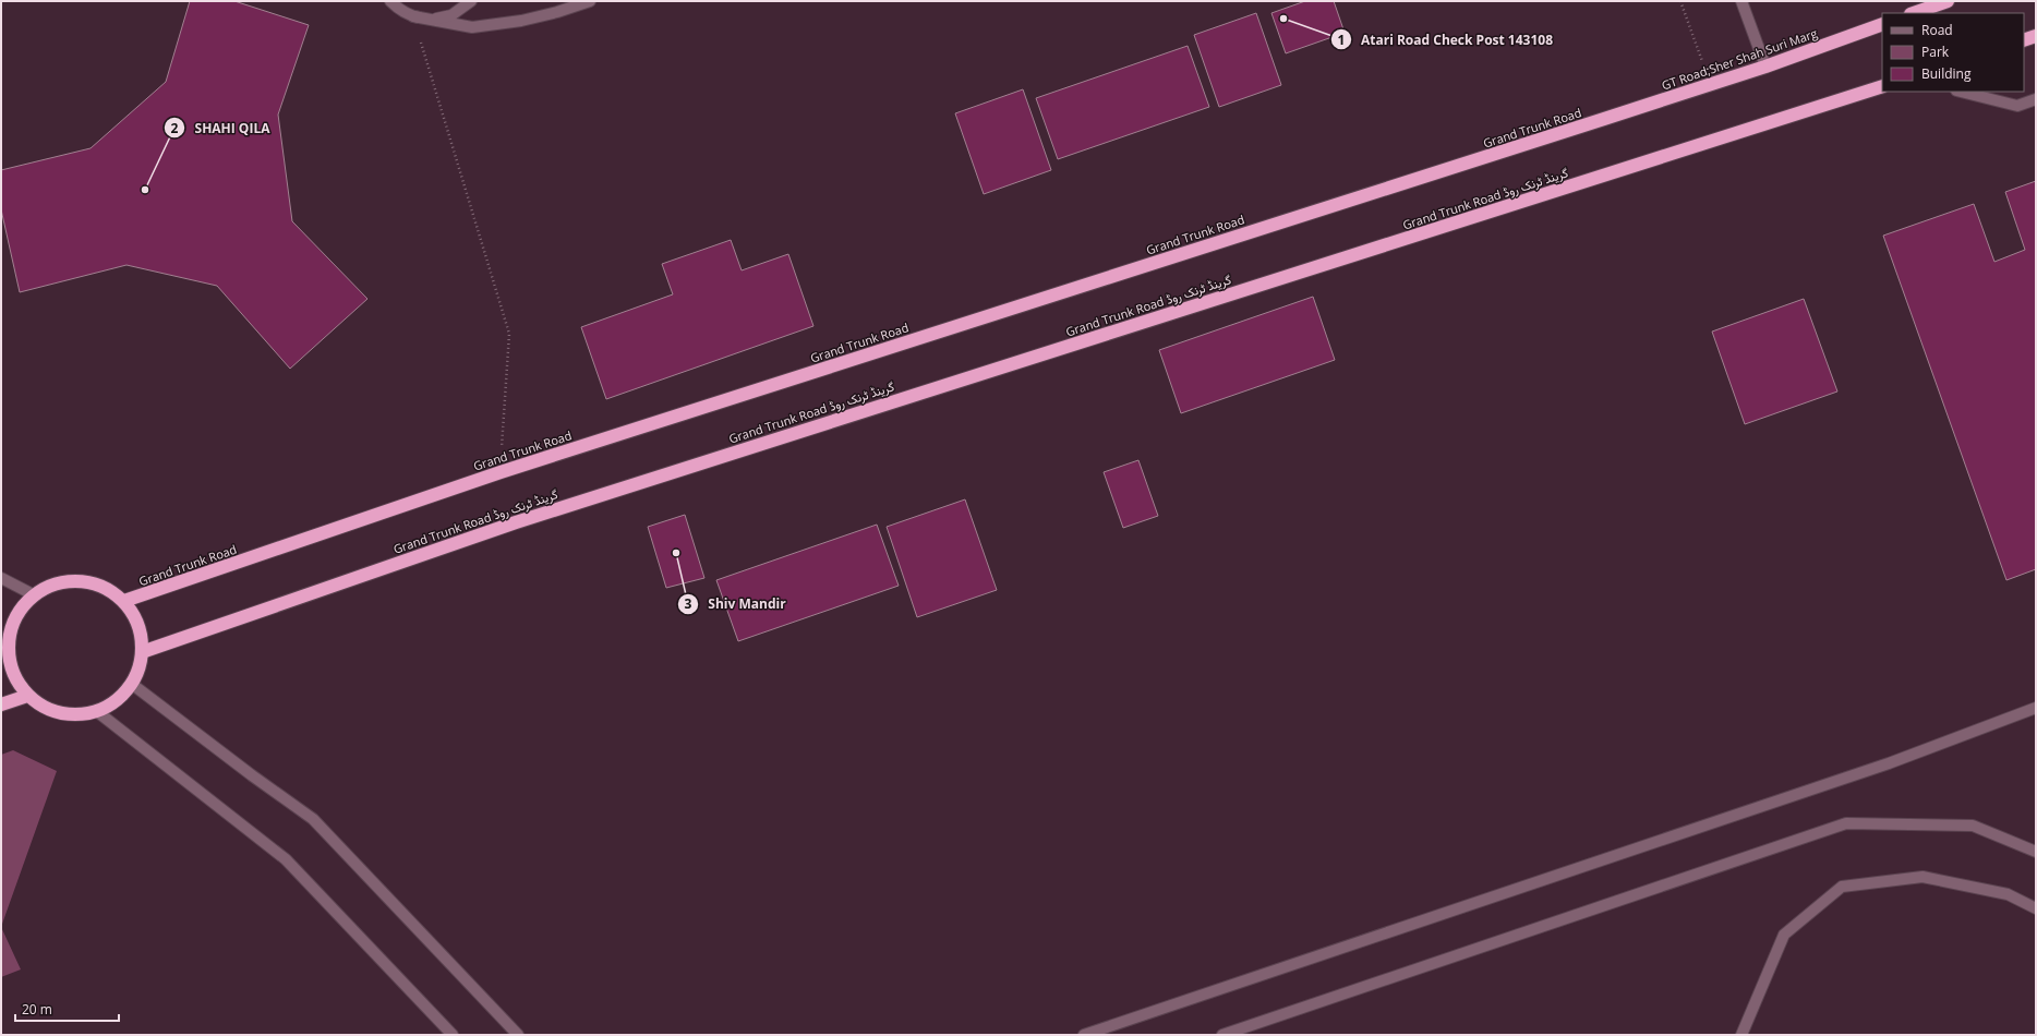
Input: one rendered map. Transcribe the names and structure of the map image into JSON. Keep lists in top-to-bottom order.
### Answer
{
  "streets": {
    "highway": ["GT Road;Sher Shah Suri Marg", "Grand Trunk Road", "Grand Trunk Road گرینڈ ٹرنک روڈ"]
  },
  "crossings": [
    ["GT Road;Sher Shah Suri Marg", "Grand Trunk Road"],
    ["Grand Trunk Road", "Grand Trunk Road گرینڈ ٹرنک روڈ"]
  ],
  "places": ["Atari Road Check Post 143108", "SHAHI QILA", "Shiv Mandir"],
  "legend": ["Road", "Park", "Building"],
  "scale_bar": "20 m"
}
